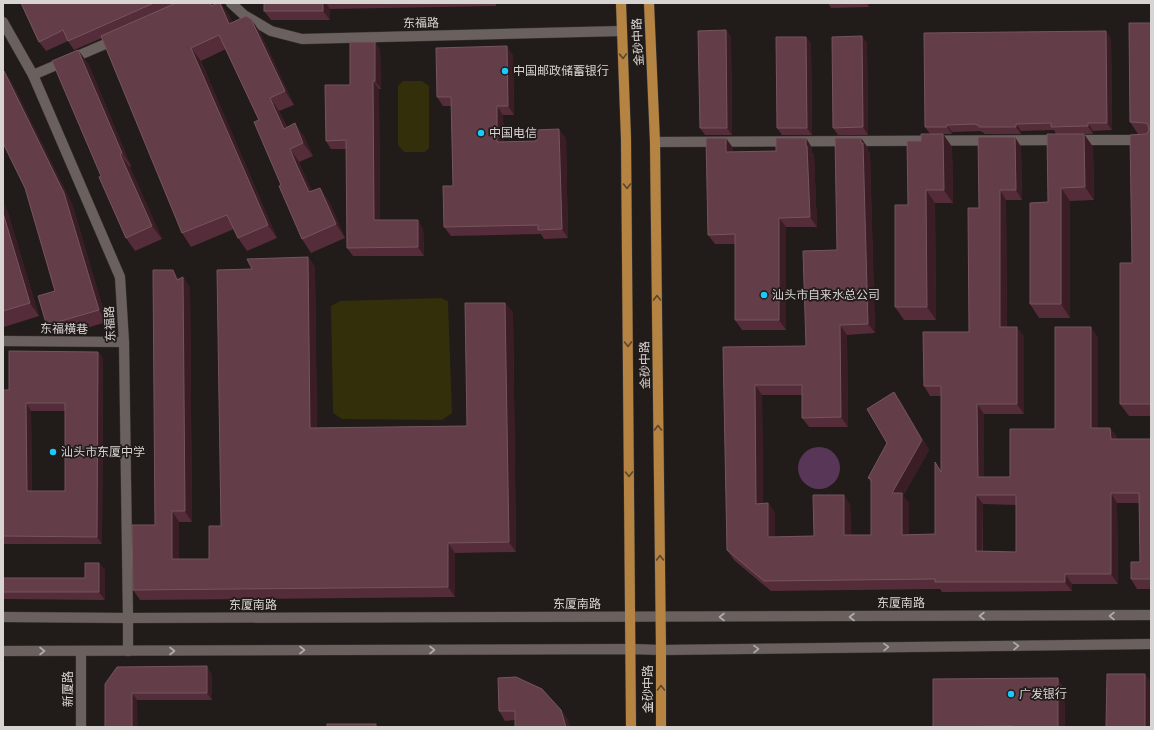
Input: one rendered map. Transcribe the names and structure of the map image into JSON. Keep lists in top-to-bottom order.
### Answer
{
  "streets": {
    "main road": ["金砂中路"],
    "street": [
      "东福路",
      "东福横巷",
      "东厦南路",
      "新厦路"
    ]
  },
  "crossings": [
    ["东福路", "金砂中路"],
    ["东福路", "东福横巷"],
    ["东福路", "东厦南路"],
    ["金砂中路", "东厦南路"]
  ],
  "places": [
    "中国邮政储蓄银行",
    "中国电信",
    "汕头市自来水总公司",
    "汕头市东厦中学",
    "广发银行"
  ]
}
